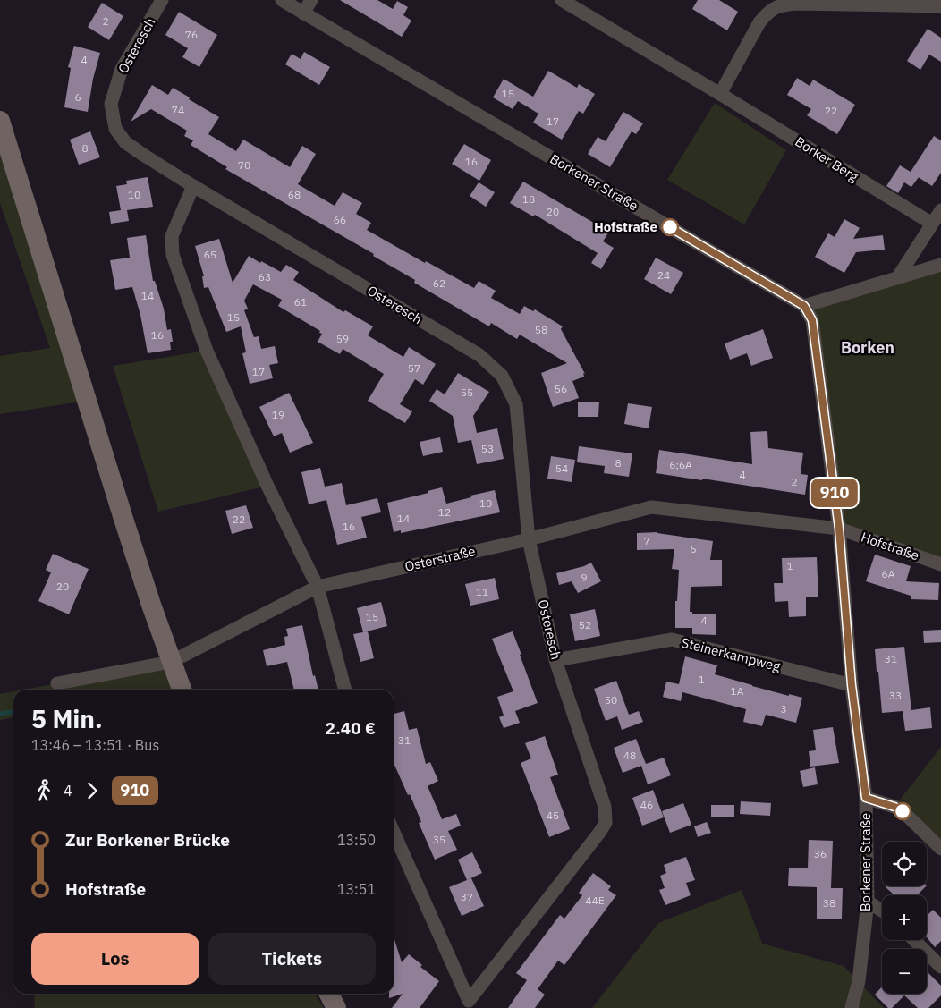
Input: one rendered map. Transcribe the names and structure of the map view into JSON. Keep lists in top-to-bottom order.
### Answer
{
  "streets": {
    "street": [
      "Osteresch",
      "Borker Berg",
      "Borkener Straße",
      "Hofstraße",
      "Osterstraße",
      "Steinerkampweg"
    ]
  },
  "crossings": [
    ["Osteresch", "Osterstraße"],
    ["Osteresch", "Steinerkampweg"],
    ["Borkener Straße", "Hofstraße"],
    ["Borkener Straße", "Osterstraße"],
    ["Borkener Straße", "Steinerkampweg"],
    ["Hofstraße", "Osterstraße"]
  ],
  "districts": ["Borken"],
  "places": ["Hofstraße"],
  "lines": ["bus line 910"],
  "house_numbers": [
    "2",
    "76",
    "4",
    "15",
    "6",
    "74",
    "22",
    "17",
    "8",
    "16",
    "70",
    "10",
    "68",
    "18",
    "20",
    "66",
    "65",
    "24",
    "63",
    "62",
    "14",
    "61",
    "15",
    "58",
    "16",
    "59",
    "57",
    "17",
    "56",
    "55",
    "19",
    "53",
    "8",
    "6;6A",
    "54",
    "4",
    "2",
    "10",
    "12",
    "14",
    "22",
    "16",
    "7",
    "5",
    "1",
    "6A",
    "9",
    "20",
    "11",
    "15",
    "4",
    "52",
    "31",
    "1",
    "1A",
    "33",
    "50",
    "3",
    "31",
    "48",
    "46",
    "45",
    "35",
    "36",
    "37",
    "44E",
    "38"
  ],
  "page": {
    "on_map": "910",
    "heading": ["5 Min.", "13:46 – 13:51 · Bus", "2.40 €"],
    "legs": ["4", "910"],
    "list": [
      {
        "name": "Zur Borkener Brücke",
        "value": "13:50"
      },
      {
        "name": "Hofstraße",
        "value": "13:51"
      }
    ],
    "map_buttons": ["+", "−"],
    "buttons": ["Los", "Tickets"]
  }
}
